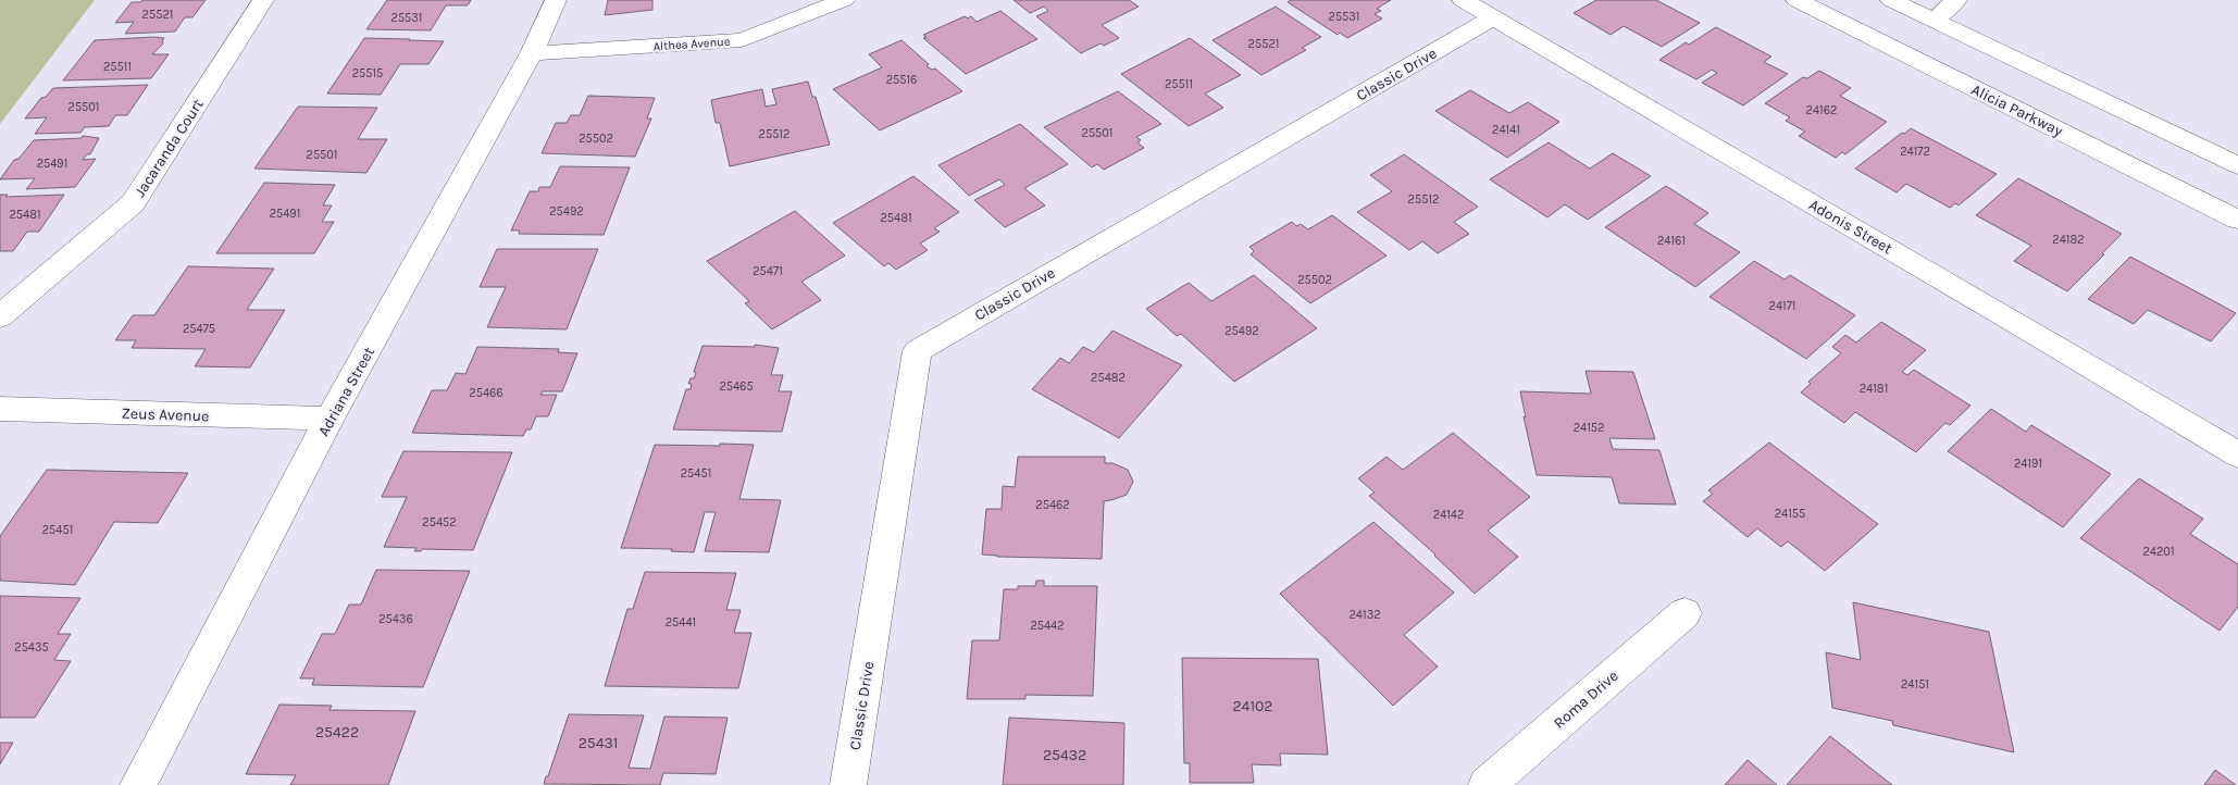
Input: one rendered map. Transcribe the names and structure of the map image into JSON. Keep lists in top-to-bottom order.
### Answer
{
  "streets": {
    "street": [
      "Althea Avenue",
      "Classic Drive",
      "Alicia Parkway",
      "Jacaranda Court",
      "Adonis Street",
      "Adriana Street",
      "Zeus Avenue",
      "Roma Drive"
    ]
  },
  "crossings": [
    ["Althea Avenue", "Adriana Street"],
    ["Classic Drive", "Adonis Street"],
    ["Adriana Street", "Zeus Avenue"]
  ],
  "house_numbers": [
    "25521",
    "25531",
    "25531",
    "25521",
    "25511",
    "25515",
    "25516",
    "25511",
    "25501",
    "24162",
    "24141",
    "25501",
    "25512",
    "25502",
    "24172",
    "25501",
    "25491",
    "25512",
    "25492",
    "25491",
    "25481",
    "25481",
    "24182",
    "24161",
    "25471",
    "25502",
    "24171",
    "25475",
    "25492",
    "25482",
    "25465",
    "24181",
    "25466",
    "24152",
    "24191",
    "25451",
    "25462",
    "24155",
    "24142",
    "25452",
    "25451",
    "24201",
    "24132",
    "25436",
    "25441",
    "25442",
    "25435",
    "24151",
    "24102",
    "25422",
    "25431",
    "25432"
  ]
}
